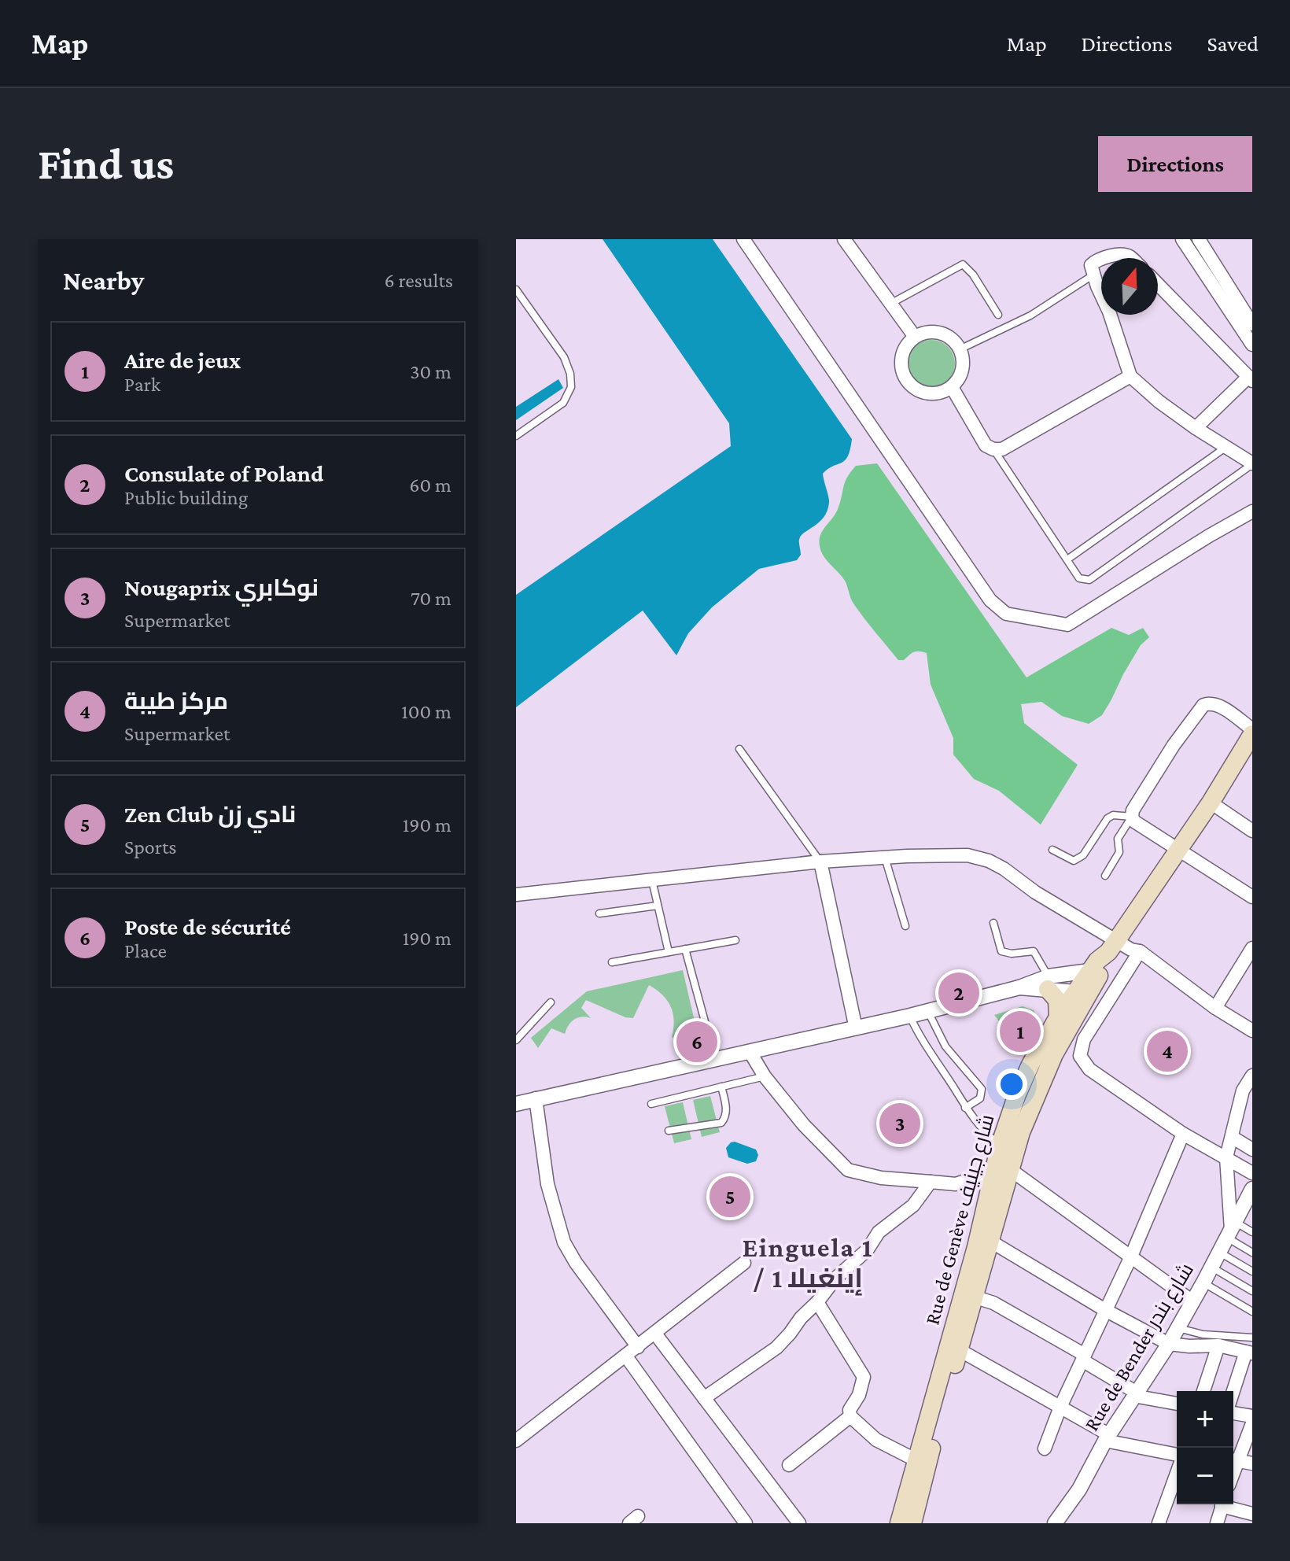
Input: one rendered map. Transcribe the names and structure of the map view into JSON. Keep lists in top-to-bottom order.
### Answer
{
  "streets": {
    "main road": ["Rue de Genève شارع جينيف"],
    "street": ["Rue de Bender شارع بندر"]
  },
  "districts": ["Einguela 1 / إينغيلا 1"],
  "north": "top",
  "page": {
    "header": "Map",
    "nav": ["Map", "Directions", "Saved"],
    "buttons": "Directions",
    "title": "Find us",
    "heading": ["Nearby", "6 results"],
    "list": [
      {
        "mark": "1",
        "name": "Aire de jeux",
        "note": "Park",
        "value": "30 m"
      },
      {
        "mark": "2",
        "name": "Consulate of Poland",
        "note": "Public building",
        "value": "60 m"
      },
      {
        "mark": "3",
        "name": "Nougaprix نوكابري",
        "note": "Supermarket",
        "value": "70 m"
      },
      {
        "mark": "4",
        "name": "مركز طيبة",
        "note": "Supermarket",
        "value": "100 m"
      },
      {
        "mark": "5",
        "name": "Zen Club نادي زن",
        "note": "Sports",
        "value": "190 m"
      },
      {
        "mark": "6",
        "name": "Poste de sécurité",
        "note": "Place",
        "value": "190 m"
      }
    ],
    "pins": [
      "2",
      "1",
      "6",
      "4",
      "3",
      "5"
    ],
    "map_buttons": ["+", "−"]
  }
}
